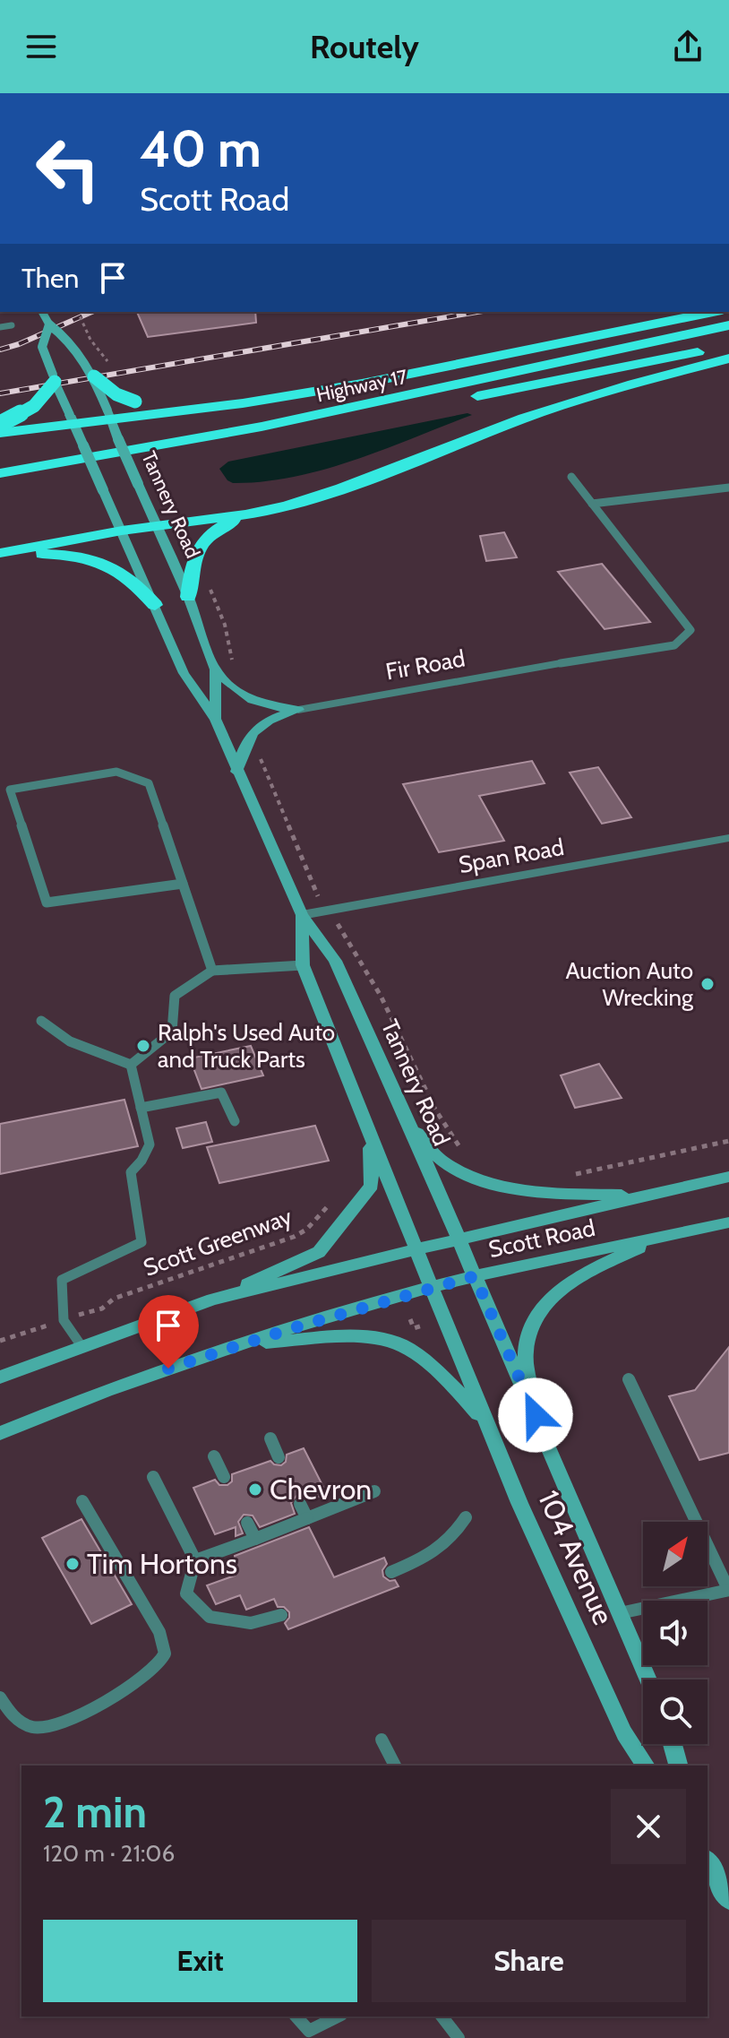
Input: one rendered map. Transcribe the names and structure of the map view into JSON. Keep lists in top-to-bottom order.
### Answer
{
  "streets": {
    "highway": ["Highway 17"],
    "main road": ["Tannery Road", "Scott Road", "104 Avenue"],
    "street": ["Fir Road", "Span Road"],
    "path": ["Scott Greenway"]
  },
  "crossings": [
    ["Tannery Road", "Span Road"],
    ["Tannery Road", "Scott Road"],
    ["Tannery Road", "104 Avenue"],
    ["Scott Road", "104 Avenue"]
  ],
  "places": [
    "Auction Auto Wrecking",
    "Ralph's Used Auto and Truck Parts",
    "Chevron",
    "Tim Hortons"
  ],
  "north": "top right",
  "page": {
    "header": "Routely",
    "turn": ["40 m", "Scott Road"],
    "then": "Then",
    "heading": ["2 min", "120 m · 21:06"],
    "buttons": ["Exit", "Share"]
  }
}
